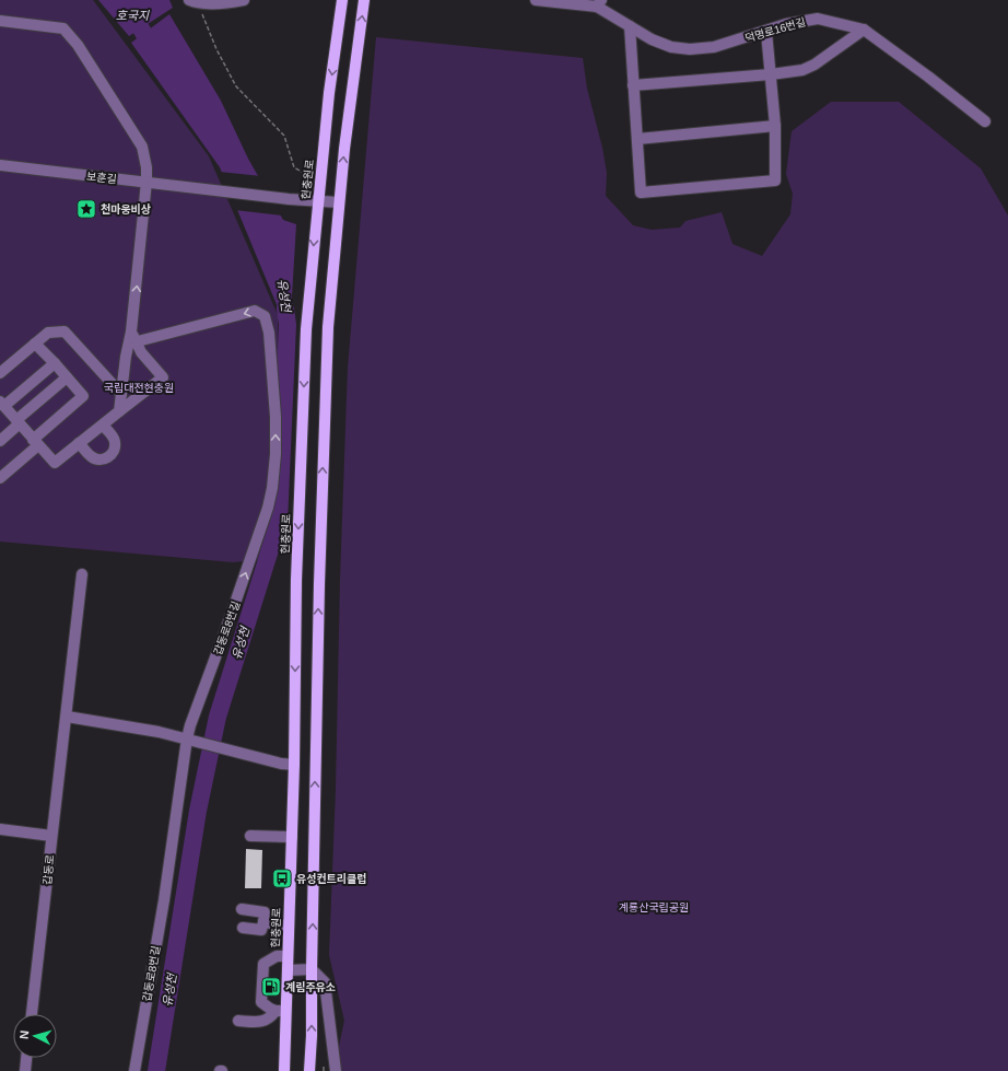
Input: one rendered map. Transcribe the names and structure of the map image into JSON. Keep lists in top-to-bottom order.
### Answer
{
  "streets": {
    "main road": ["현충원로"],
    "street": [
      "덕명로16번길",
      "보훈길",
      "갑동로8번길",
      "갑동로"
    ]
  },
  "crossings": [
    ["보훈길", "현충원로"]
  ],
  "water": ["호국지", "유성천"],
  "parks": ["국립대전현충원", "계룡산국립공원"],
  "places": {
    "place": ["천마웅비상"],
    "bus stop": ["유성컨트리클럽"],
    "fuel station": ["계림주유소"]
  },
  "north": "left"
}
